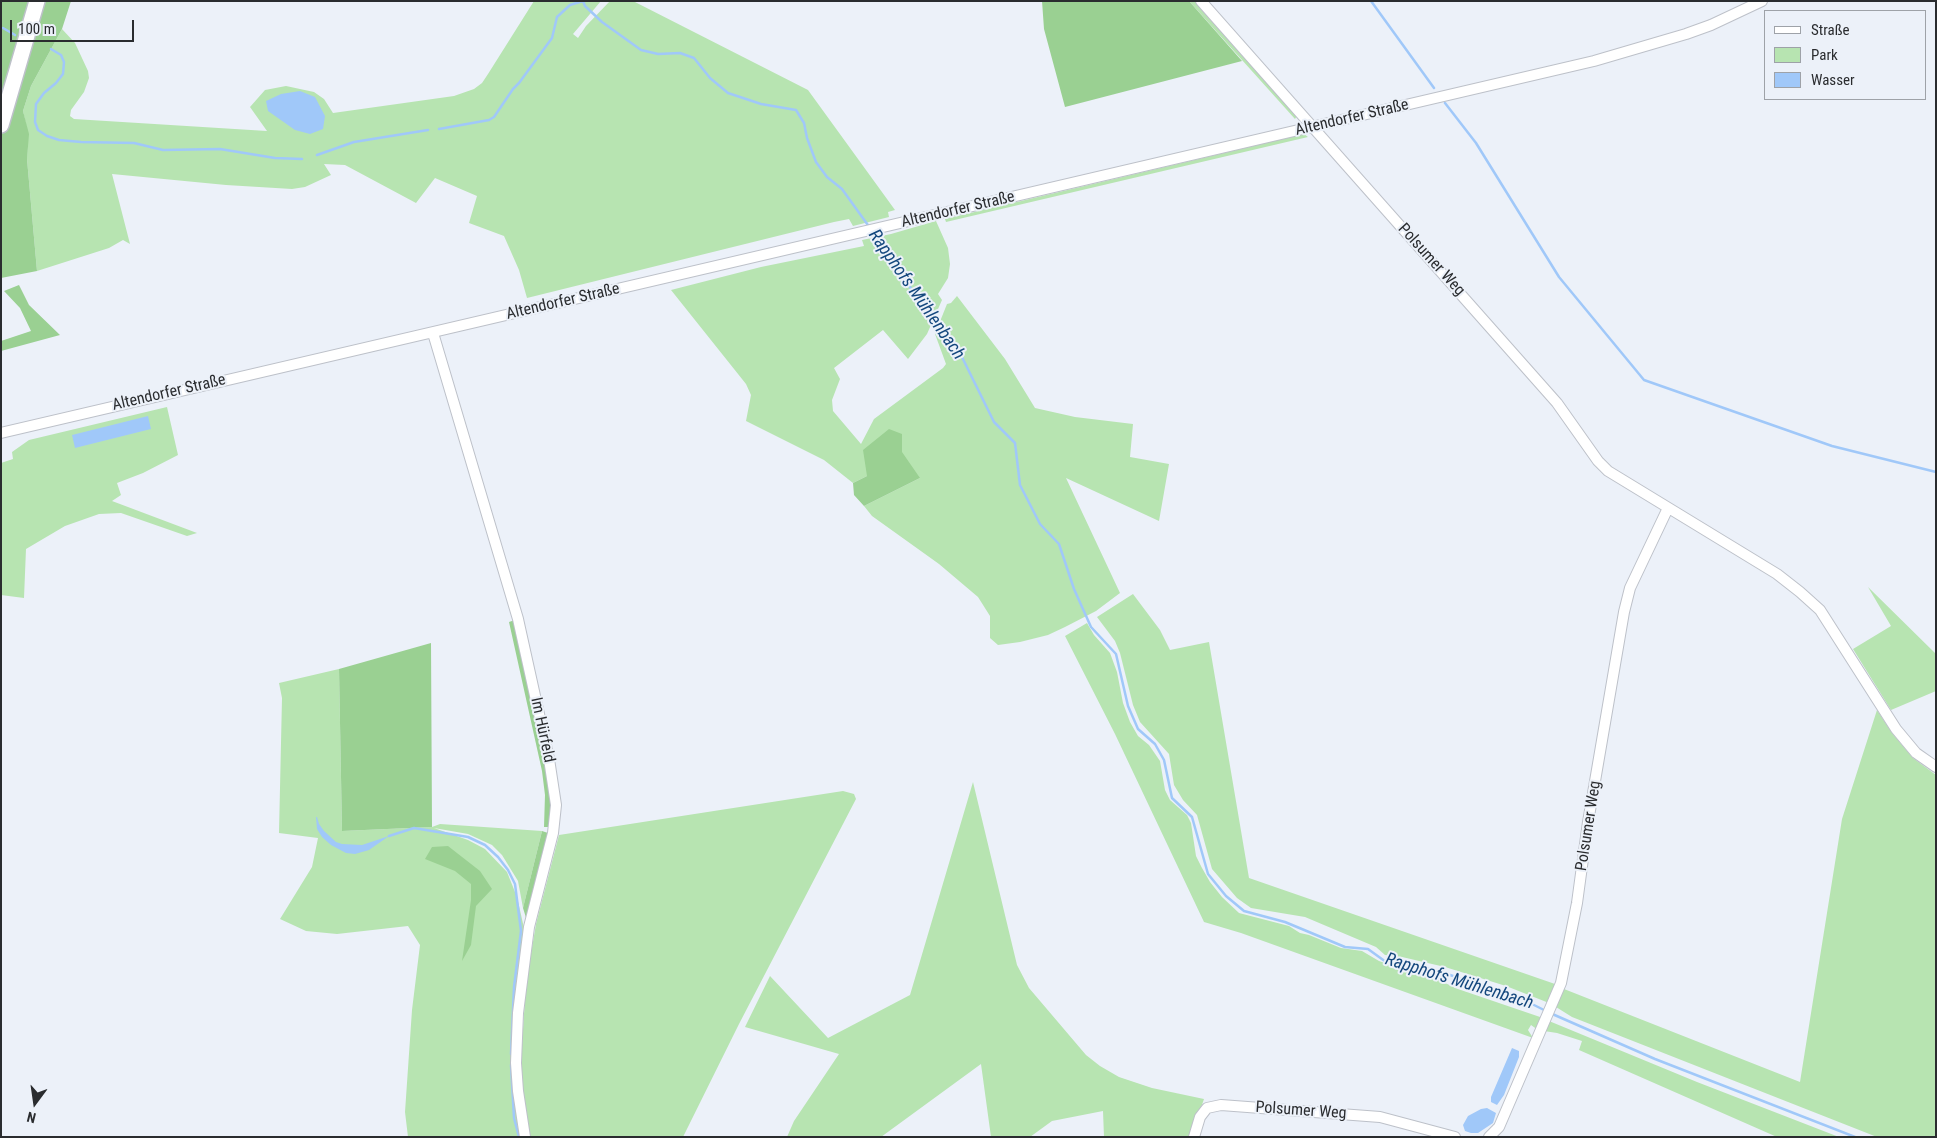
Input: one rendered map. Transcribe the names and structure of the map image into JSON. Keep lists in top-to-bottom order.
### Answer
{
  "streets": {
    "street": ["Altendorfer Straße", "Polsumer Weg", "Im Hürfeld"]
  },
  "crossings": [
    ["Altendorfer Straße", "Polsumer Weg"],
    ["Altendorfer Straße", "Im Hürfeld"]
  ],
  "water": ["Rapphofs Mühlenbach"],
  "legend": ["Straße", "Park", "Wasser"],
  "scale_bar": "100 m",
  "north": "bottom"
}
